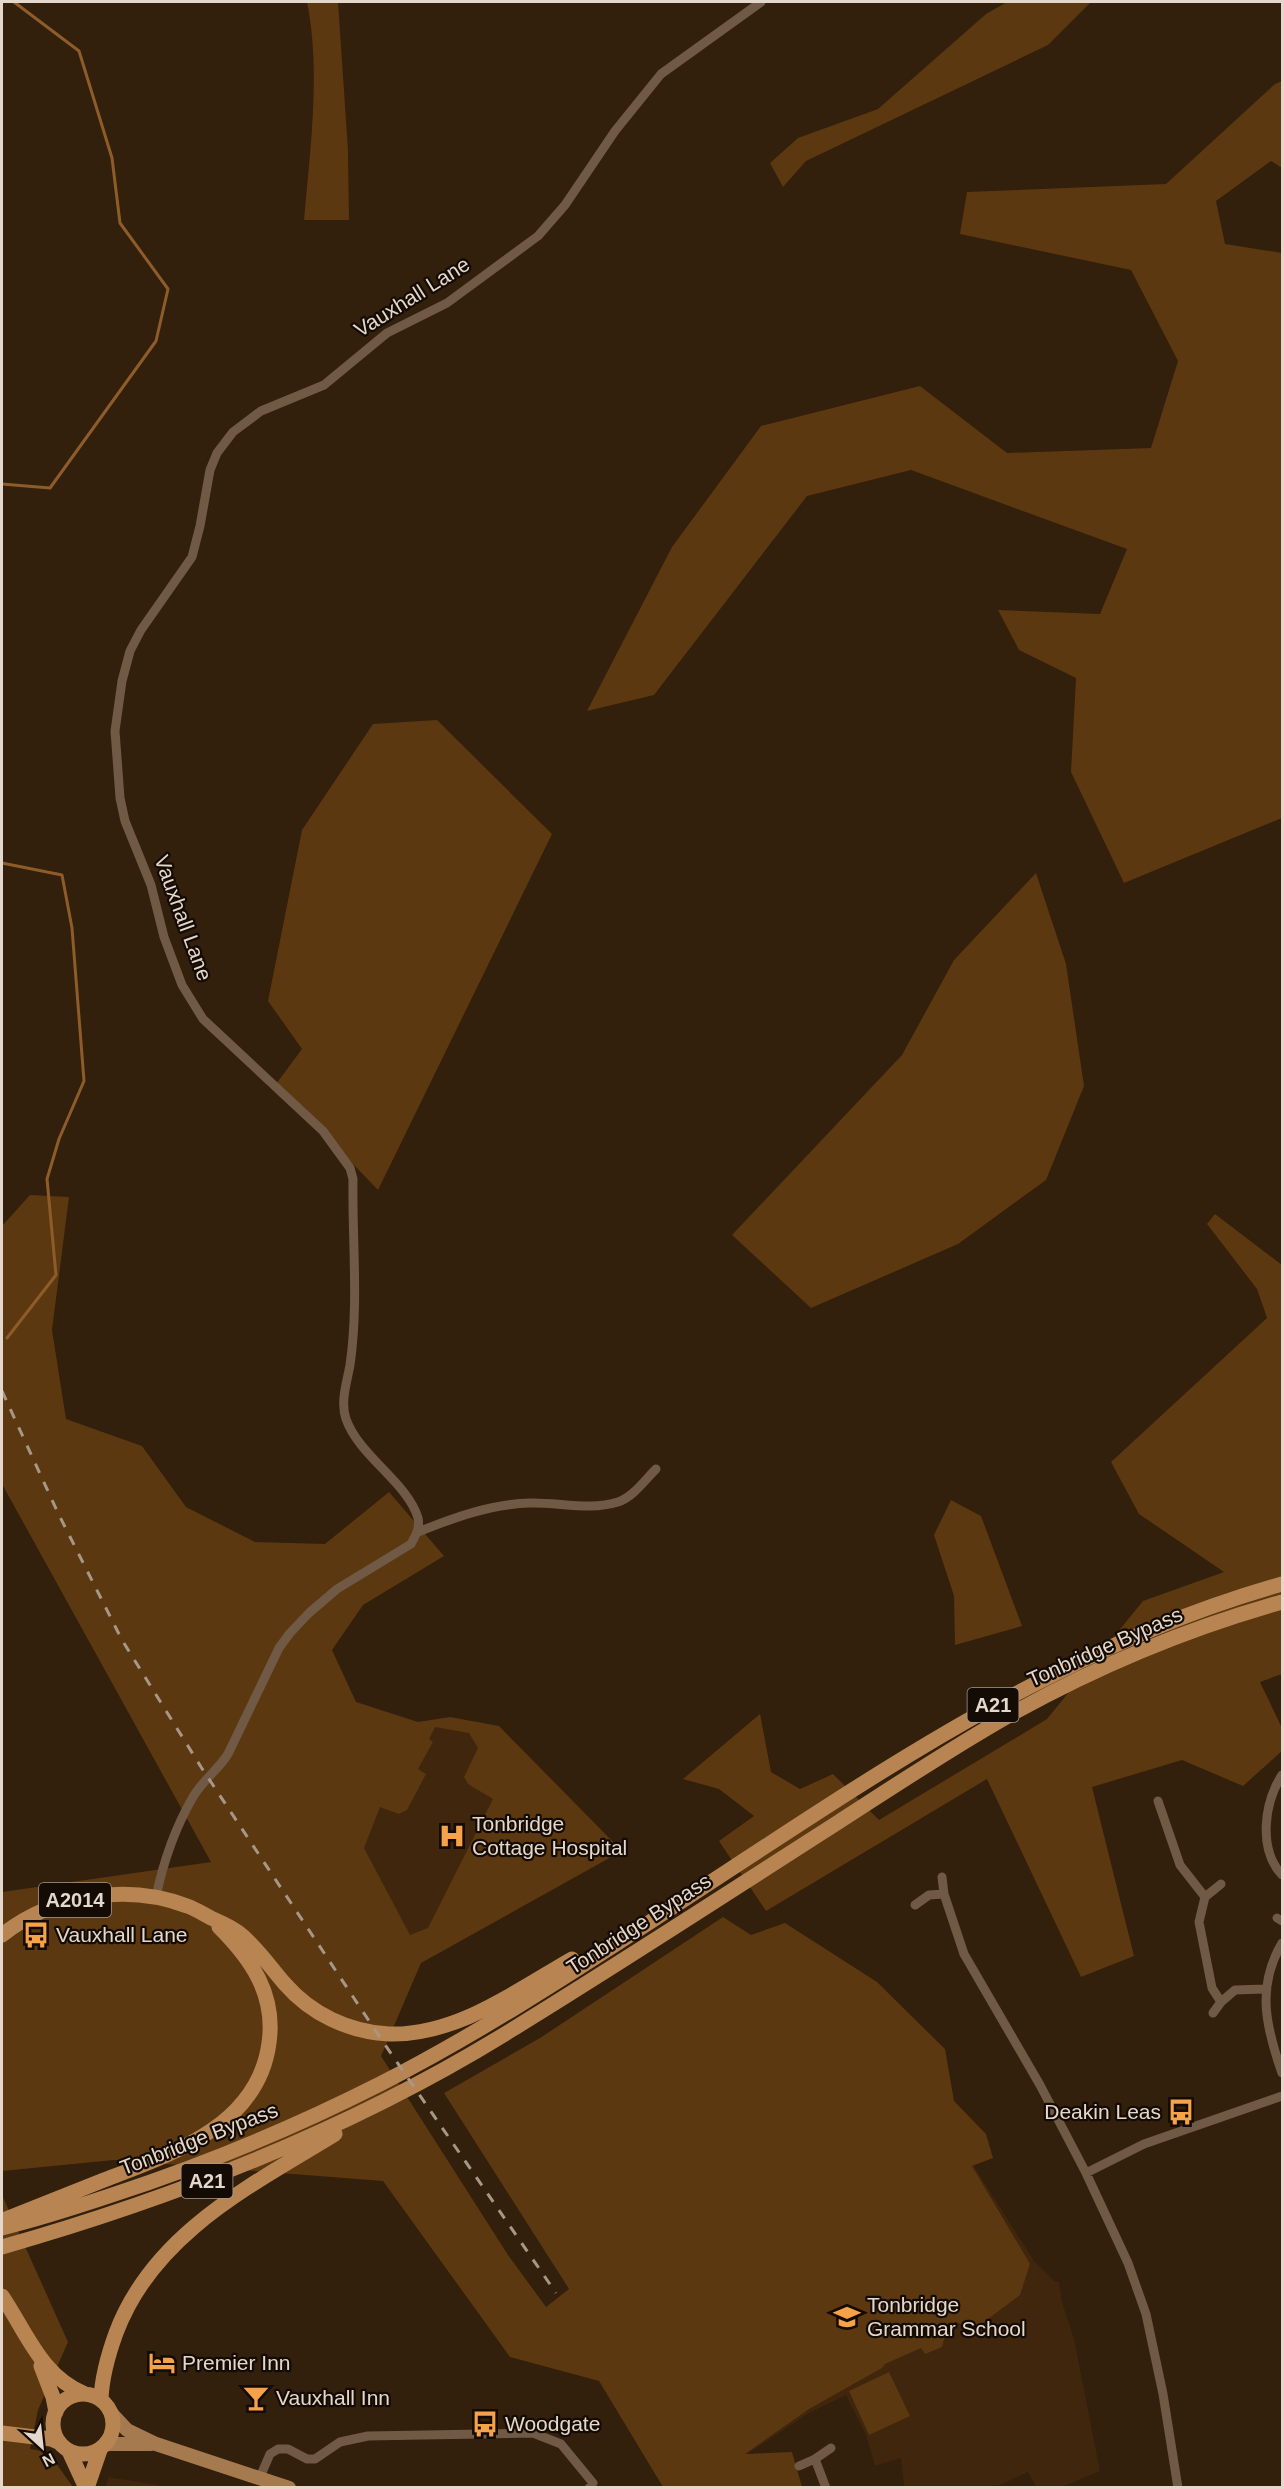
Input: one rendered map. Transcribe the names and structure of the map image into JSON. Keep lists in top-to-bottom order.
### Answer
{
  "streets": {
    "highway": ["Tonbridge Bypass", "A21", "A2014"],
    "street": ["Vauxhall Lane"]
  },
  "places": {
    "hospital": ["Tonbridge Cottage Hospital"],
    "bus stop": ["Vauxhall Lane", "Deakin Leas", "Woodgate"],
    "school or university": ["Tonbridge Grammar School"],
    "hotel": ["Premier Inn"],
    "bar": ["Vauxhall Inn"]
  },
  "north": "bottom right"
}
